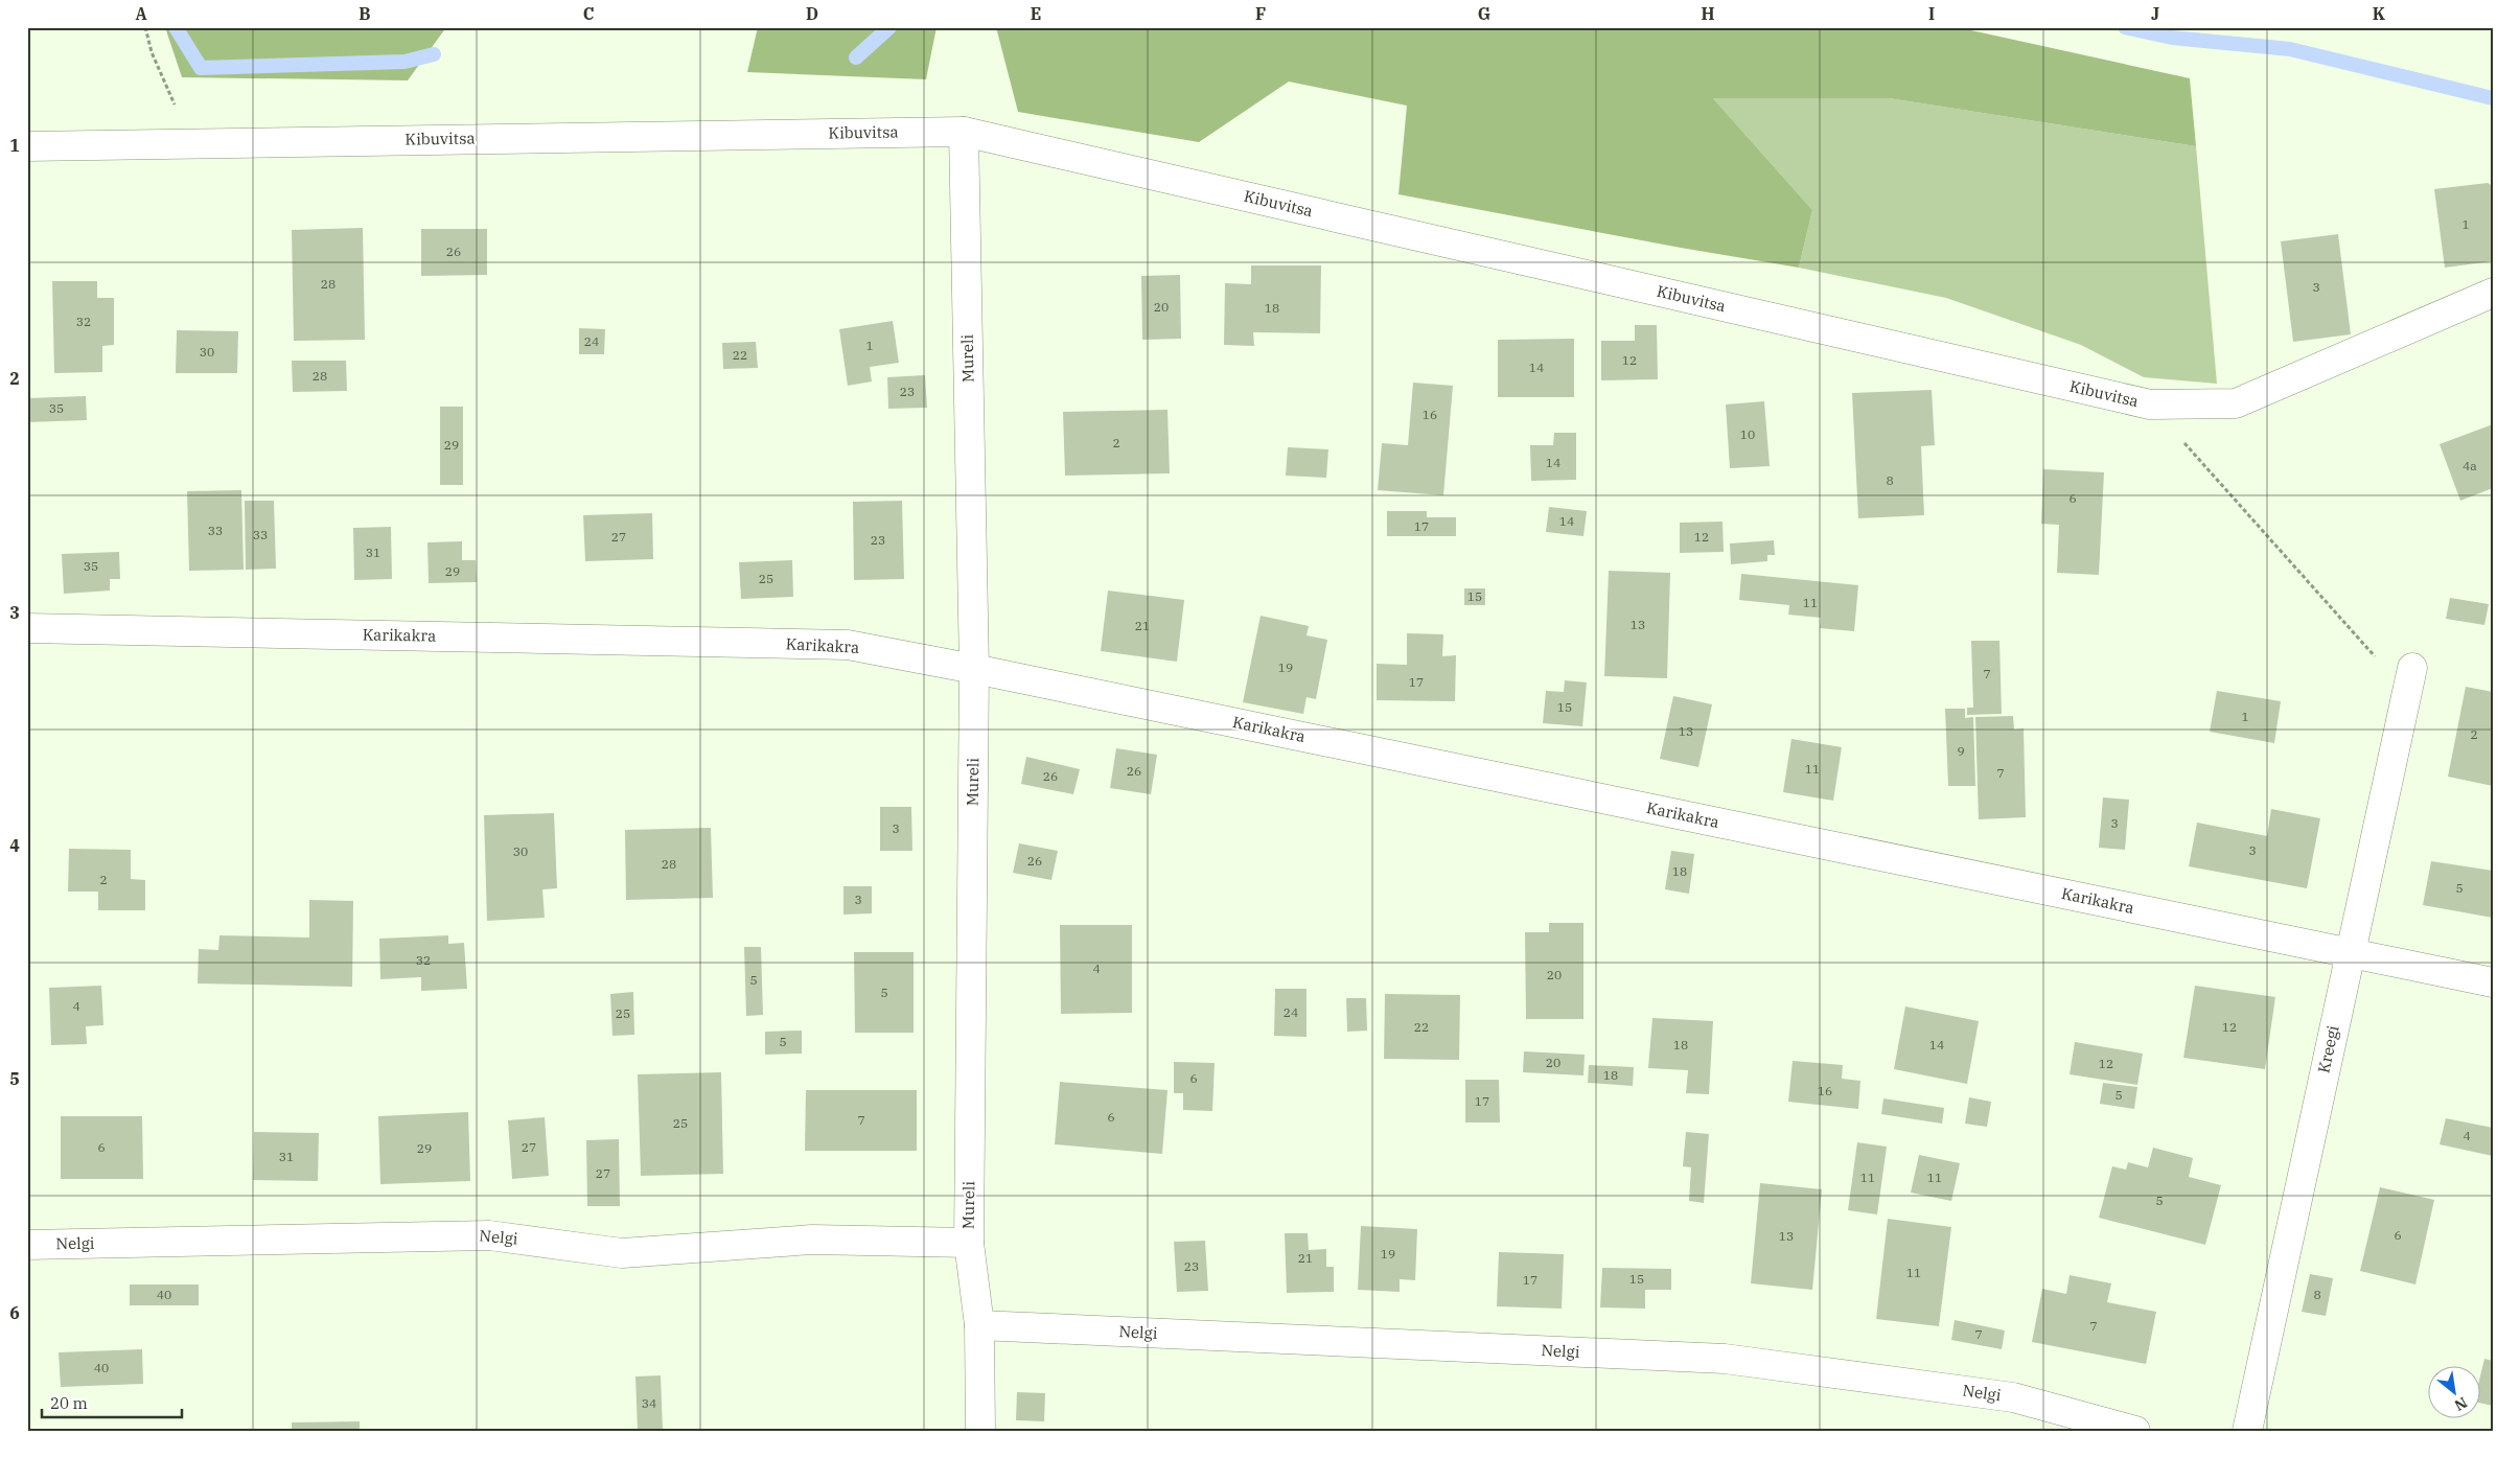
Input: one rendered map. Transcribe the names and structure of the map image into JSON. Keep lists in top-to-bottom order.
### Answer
{
  "streets": {
    "street": [
      "Kibuvitsa",
      "Mureli",
      "Karikakra",
      "Kreegi",
      "Nelgi"
    ]
  },
  "crossings": [
    ["Kibuvitsa", "Mureli"],
    ["Mureli", "Karikakra"],
    ["Mureli", "Nelgi"],
    ["Karikakra", "Kreegi"]
  ],
  "house_numbers": [
    "1",
    "26",
    "28",
    "3",
    "20",
    "18",
    "32",
    "24",
    "1",
    "30",
    "22",
    "12",
    "14",
    "28",
    "23",
    "35",
    "16",
    "10",
    "2",
    "29",
    "14",
    "4a",
    "8",
    "6",
    "14",
    "17",
    "33",
    "33",
    "27",
    "12",
    "23",
    "31",
    "35",
    "29",
    "25",
    "15",
    "11",
    "13",
    "21",
    "19",
    "7",
    "17",
    "15",
    "1",
    "13",
    "2",
    "9",
    "11",
    "26",
    "7",
    "26",
    "3",
    "3",
    "3",
    "30",
    "26",
    "28",
    "18",
    "2",
    "5",
    "3",
    "32",
    "4",
    "20",
    "5",
    "5",
    "4",
    "24",
    "25",
    "22",
    "12",
    "5",
    "18",
    "14",
    "20",
    "12",
    "18",
    "6",
    "16",
    "5",
    "17",
    "6",
    "7",
    "25",
    "4",
    "6",
    "27",
    "29",
    "31",
    "27",
    "11",
    "11",
    "5",
    "6",
    "13",
    "19",
    "21",
    "23",
    "11",
    "15",
    "17",
    "40",
    "8",
    "7",
    "7",
    "40",
    "34"
  ],
  "scale_bar": "20 m",
  "north": "bottom right",
  "grid": {
    "columns": [
      "A",
      "B",
      "C",
      "D",
      "E",
      "F",
      "G",
      "H",
      "I",
      "J",
      "K"
    ],
    "rows": [
      "1",
      "2",
      "3",
      "4",
      "5",
      "6"
    ]
  }
}
